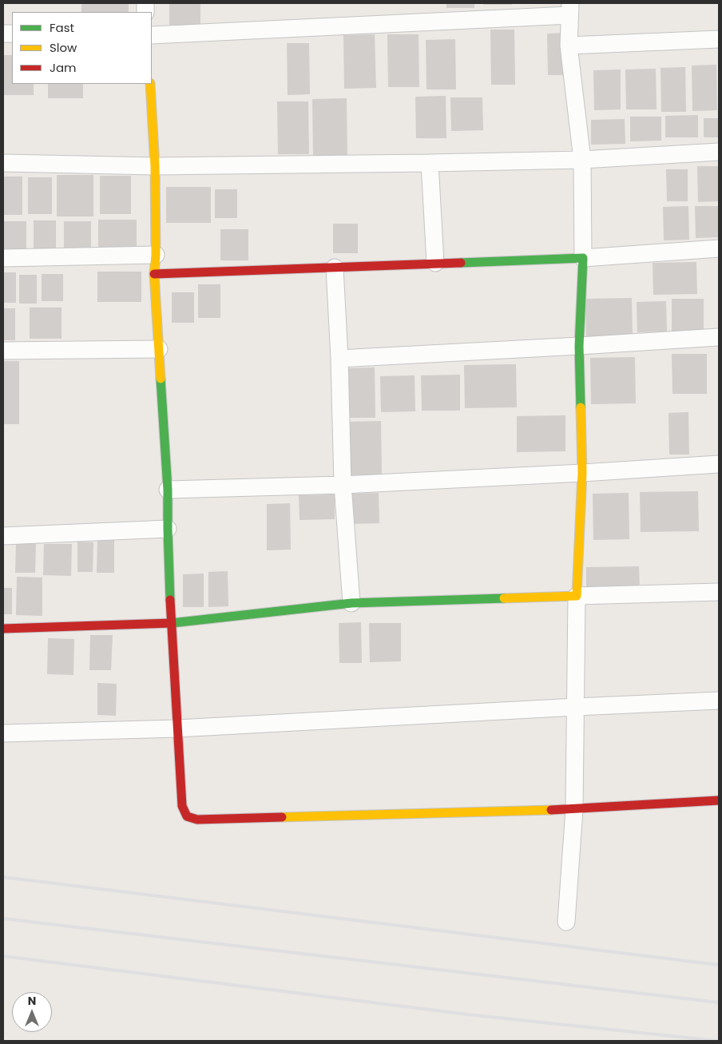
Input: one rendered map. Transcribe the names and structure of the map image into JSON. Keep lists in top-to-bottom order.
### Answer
{
  "legend": ["Fast", "Slow", "Jam"],
  "north": "top"
}
